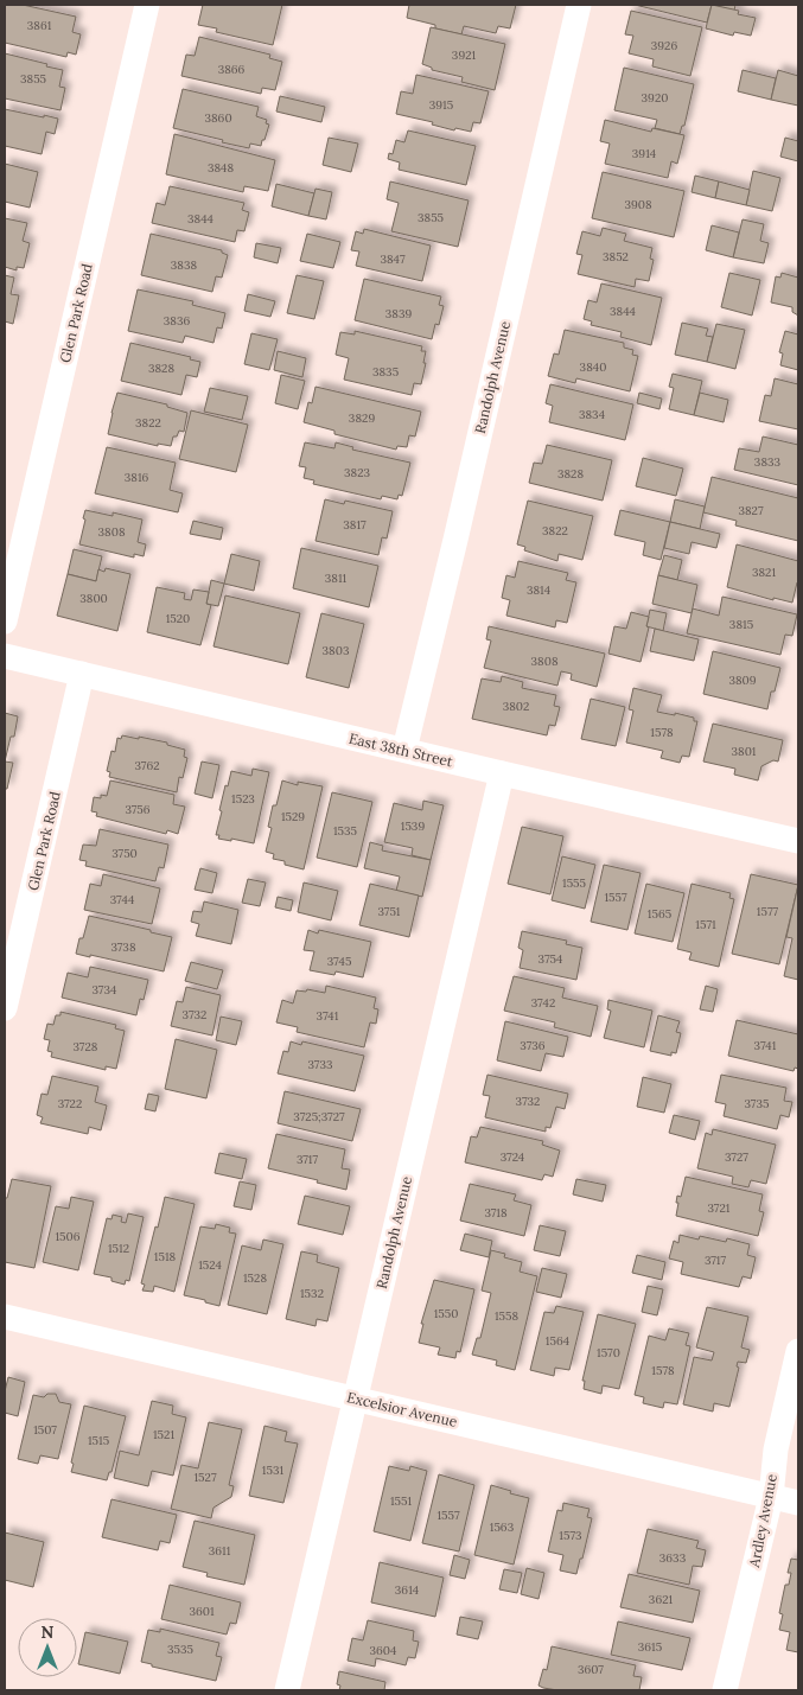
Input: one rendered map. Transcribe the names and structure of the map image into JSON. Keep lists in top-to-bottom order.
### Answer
{
  "streets": {
    "street": [
      "Glen Park Road",
      "Randolph Avenue",
      "East 38th Street",
      "Excelsior Avenue",
      "Ardley Avenue"
    ]
  },
  "crossings": [
    ["Glen Park Road", "East 38th Street"],
    ["Randolph Avenue", "East 38th Street"],
    ["Randolph Avenue", "Excelsior Avenue"],
    ["Excelsior Avenue", "Ardley Avenue"]
  ],
  "house_numbers": [
    "3861",
    "3926",
    "3921",
    "3866",
    "3855",
    "3920",
    "3915",
    "3860",
    "3914",
    "3848",
    "3908",
    "3855",
    "3844",
    "3852",
    "3847",
    "3838",
    "3844",
    "3839",
    "3836",
    "3840",
    "3828",
    "3835",
    "3834",
    "3829",
    "3822",
    "3833",
    "3823",
    "3828",
    "3816",
    "3827",
    "3817",
    "3822",
    "3808",
    "3821",
    "3811",
    "3814",
    "3800",
    "1520",
    "3815",
    "3803",
    "3808",
    "3809",
    "3802",
    "1578",
    "3801",
    "3762",
    "1523",
    "3756",
    "1529",
    "1539",
    "1535",
    "3750",
    "1555",
    "1557",
    "3744",
    "3751",
    "1577",
    "1565",
    "1571",
    "3738",
    "3754",
    "3745",
    "3734",
    "3742",
    "3732",
    "3741",
    "3736",
    "3741",
    "3728",
    "3733",
    "3732",
    "3722",
    "3735",
    "3725;3727",
    "3724",
    "3727",
    "3717",
    "3721",
    "3718",
    "1506",
    "1512",
    "1518",
    "3717",
    "1524",
    "1528",
    "1532",
    "1550",
    "1558",
    "1564",
    "1570",
    "1578",
    "1507",
    "1521",
    "1515",
    "1531",
    "1527",
    "1551",
    "1557",
    "1563",
    "1573",
    "3611",
    "3633",
    "3614",
    "3621",
    "3601",
    "3615",
    "3535",
    "3604",
    "3607"
  ],
  "north": "top"
}
